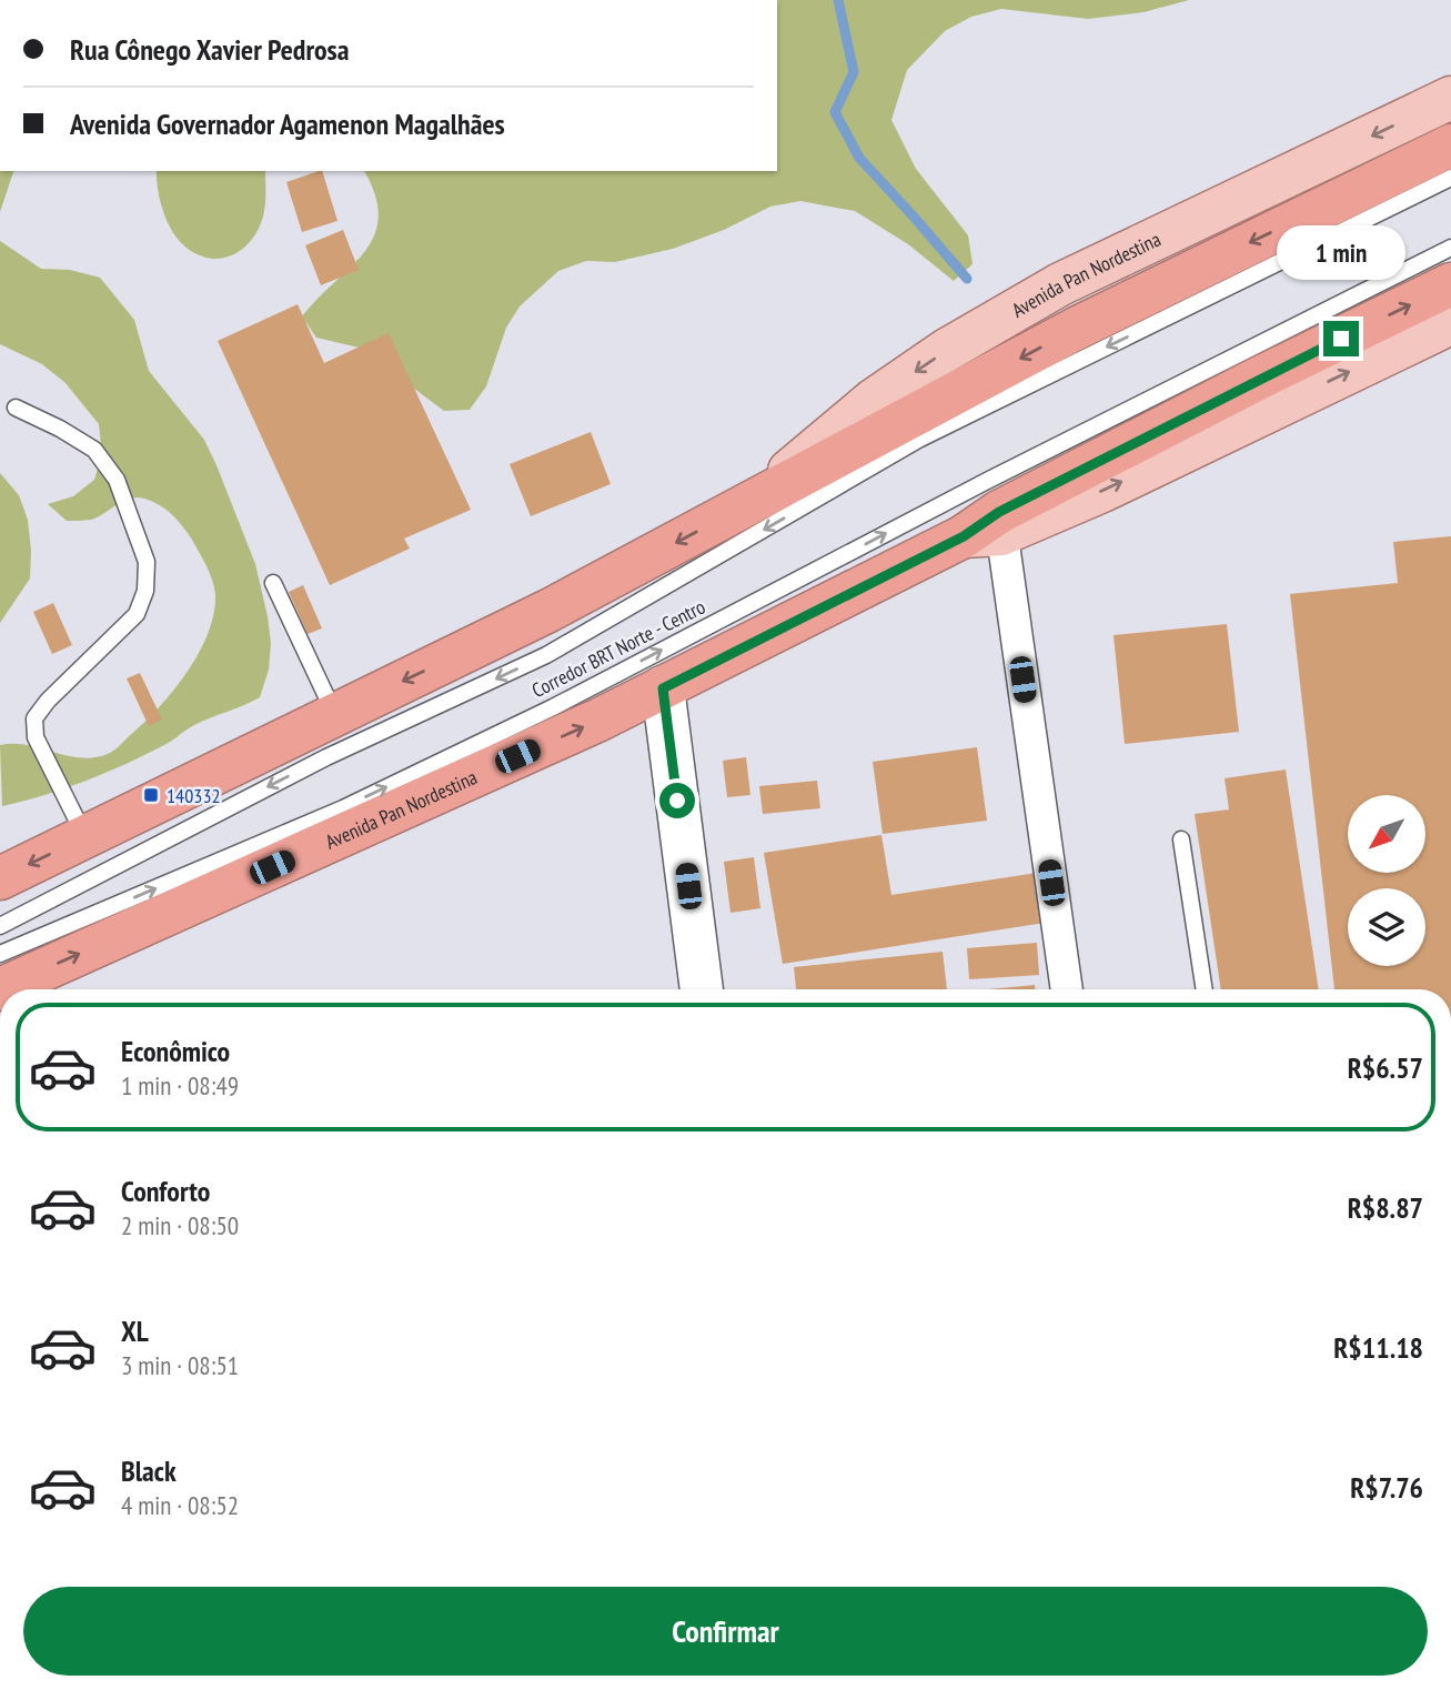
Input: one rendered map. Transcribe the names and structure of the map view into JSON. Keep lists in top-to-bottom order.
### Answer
{
  "streets": {
    "highway": ["Avenida Pan Nordestina"],
    "lane": ["Corredor BRT Norte - Centro"]
  },
  "crossings": [
    ["Avenida Pan Nordestina", "Corredor BRT Norte - Centro"]
  ],
  "places": {
    "transit": ["140332"]
  },
  "north": "bottom left",
  "page": {
    "banner": ["Rua Cônego Xavier Pedrosa", "Avenida Governador Agamenon Magalhães"],
    "bubble": "1 min",
    "list": [
      {
        "name": "Econômico",
        "note": "1 min · 08:49",
        "value": "R$6.57"
      },
      {
        "name": "Conforto",
        "note": "2 min · 08:50",
        "value": "R$8.87"
      },
      {
        "name": "XL",
        "note": "3 min · 08:51",
        "value": "R$11.18"
      },
      {
        "name": "Black",
        "note": "4 min · 08:52",
        "value": "R$7.76"
      }
    ],
    "buttons": "Confirmar"
  }
}
